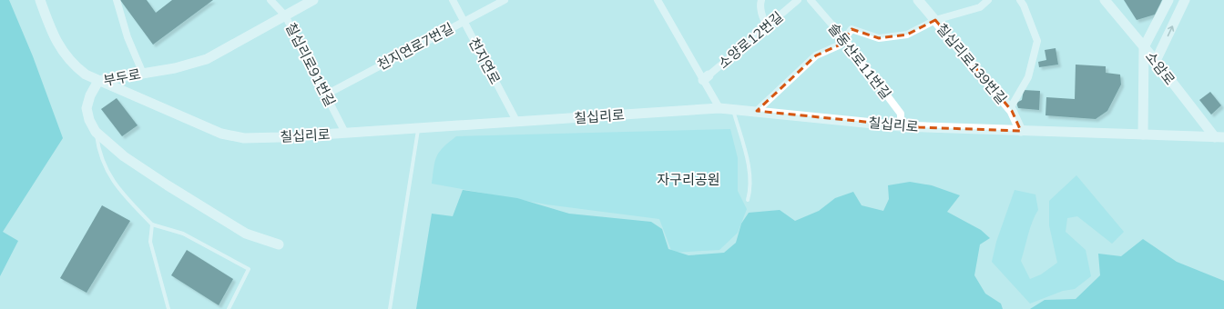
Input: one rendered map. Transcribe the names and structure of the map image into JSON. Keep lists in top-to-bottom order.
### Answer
{
  "streets": {
    "street": [
      "소양로12번길",
      "천지연로7번길",
      "천지연로",
      "솔동산로11번길",
      "칠십리로139번길",
      "칠십리로91번길",
      "소암로",
      "부두로",
      "칠십리로"
    ]
  },
  "crossings": [
    ["천지연로7번길", "천지연로"],
    ["천지연로7번길", "칠십리로91번길"],
    ["천지연로", "칠십리로"],
    ["솔동산로11번길", "칠십리로"],
    ["칠십리로139번길", "칠십리로"],
    ["칠십리로91번길", "부두로"],
    ["칠십리로91번길", "칠십리로"],
    ["소암로", "칠십리로"],
    ["부두로", "칠십리로"]
  ],
  "parks": ["자구리공원"]
}
